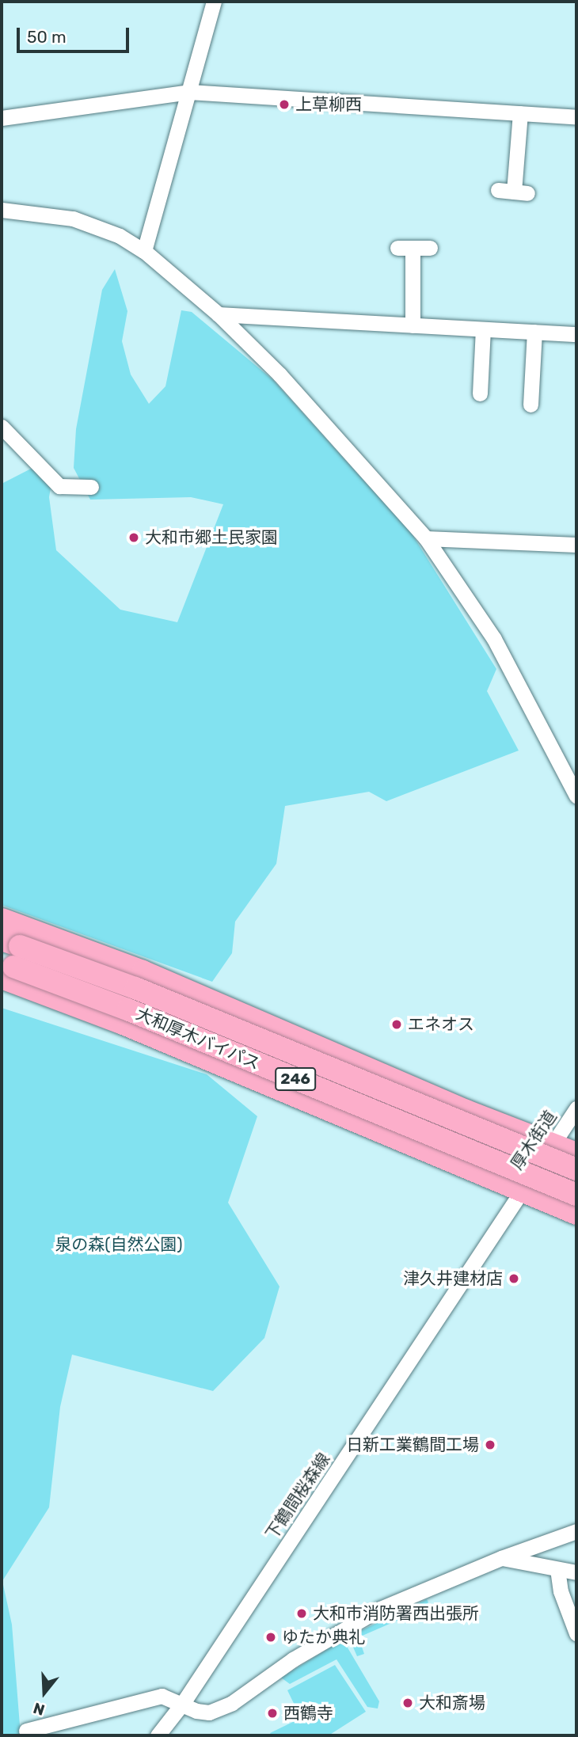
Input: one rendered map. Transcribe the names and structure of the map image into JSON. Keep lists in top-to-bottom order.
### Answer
{
  "streets": {
    "highway": ["大和厚木バイパス", "246"],
    "street": ["厚木街道", "下鶴間桜森線"]
  },
  "crossings": [
    ["大和厚木バイパス", "246"],
    ["246", "厚木街道"],
    ["246", "下鶴間桜森線"],
    ["厚木街道", "下鶴間桜森線"]
  ],
  "parks": ["泉の森(自然公園)"],
  "places": [
    "上草柳西",
    "大和市郷土民家園",
    "エネオス",
    "津久井建材店",
    "日新工業鶴間工場",
    "大和市消防署西出張所",
    "ゆたか典礼",
    "大和斎場",
    "西鶴寺"
  ],
  "scale_bar": "50 m",
  "north": "bottom"
}
